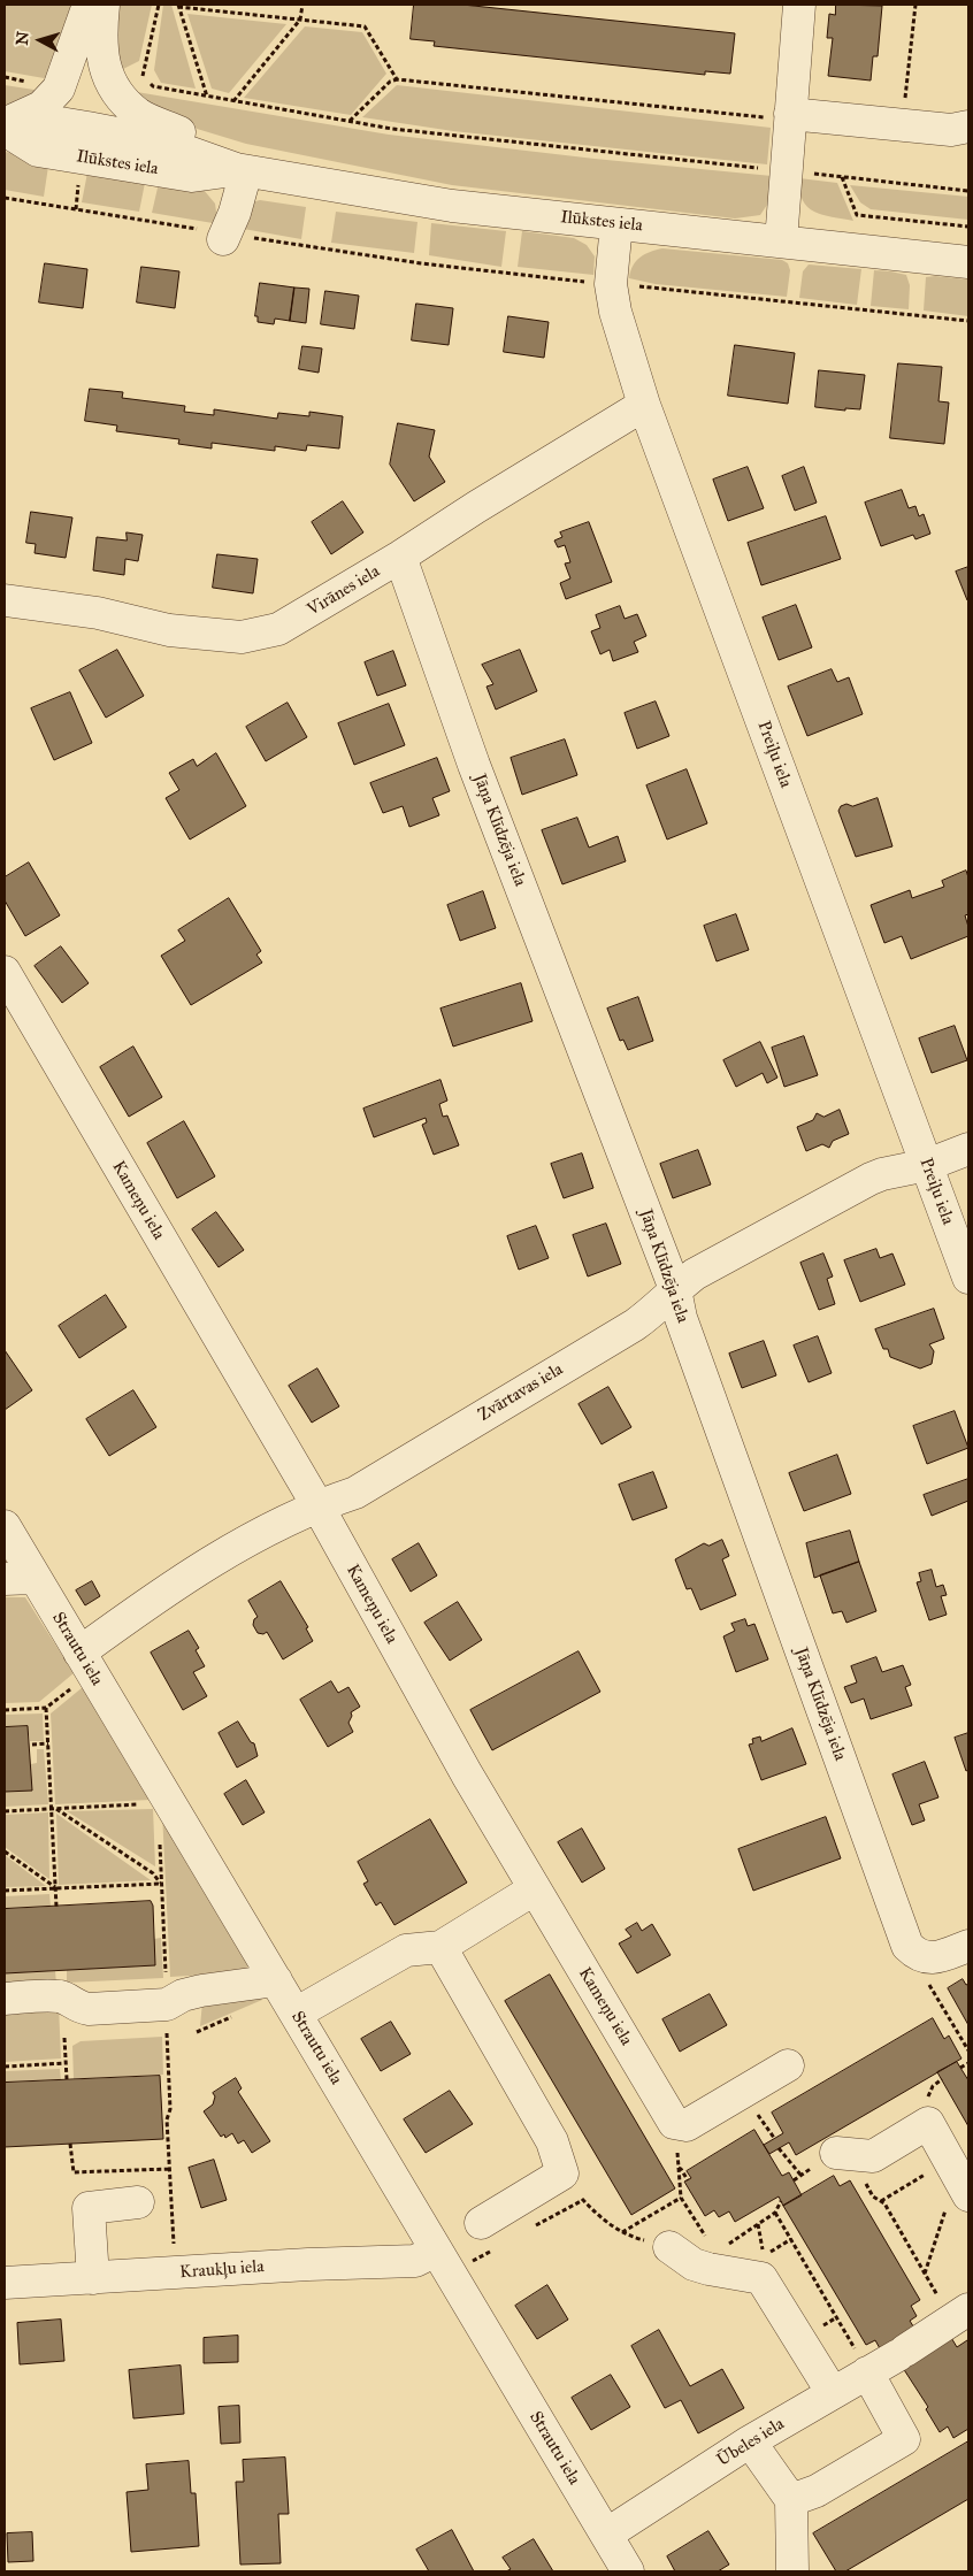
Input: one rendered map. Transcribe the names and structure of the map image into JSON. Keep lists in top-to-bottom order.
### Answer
{
  "streets": {
    "street": [
      "Ilūkstes iela",
      "Virānes iela",
      "Preiļu iela",
      "Jāņa Klīdzēja iela",
      "Kameņu iela",
      "Zvārtavas iela",
      "Strautu iela",
      "Kraukļu iela",
      "Ūbeles iela"
    ]
  },
  "crossings": [
    ["Ilūkstes iela", "Preiļu iela"],
    ["Virānes iela", "Preiļu iela"],
    ["Virānes iela", "Jāņa Klīdzēja iela"],
    ["Preiļu iela", "Zvārtavas iela"],
    ["Jāņa Klīdzēja iela", "Zvārtavas iela"],
    ["Kameņu iela", "Zvārtavas iela"],
    ["Zvārtavas iela", "Strautu iela"],
    ["Strautu iela", "Kraukļu iela"],
    ["Strautu iela", "Ūbeles iela"]
  ],
  "north": "left"
}
